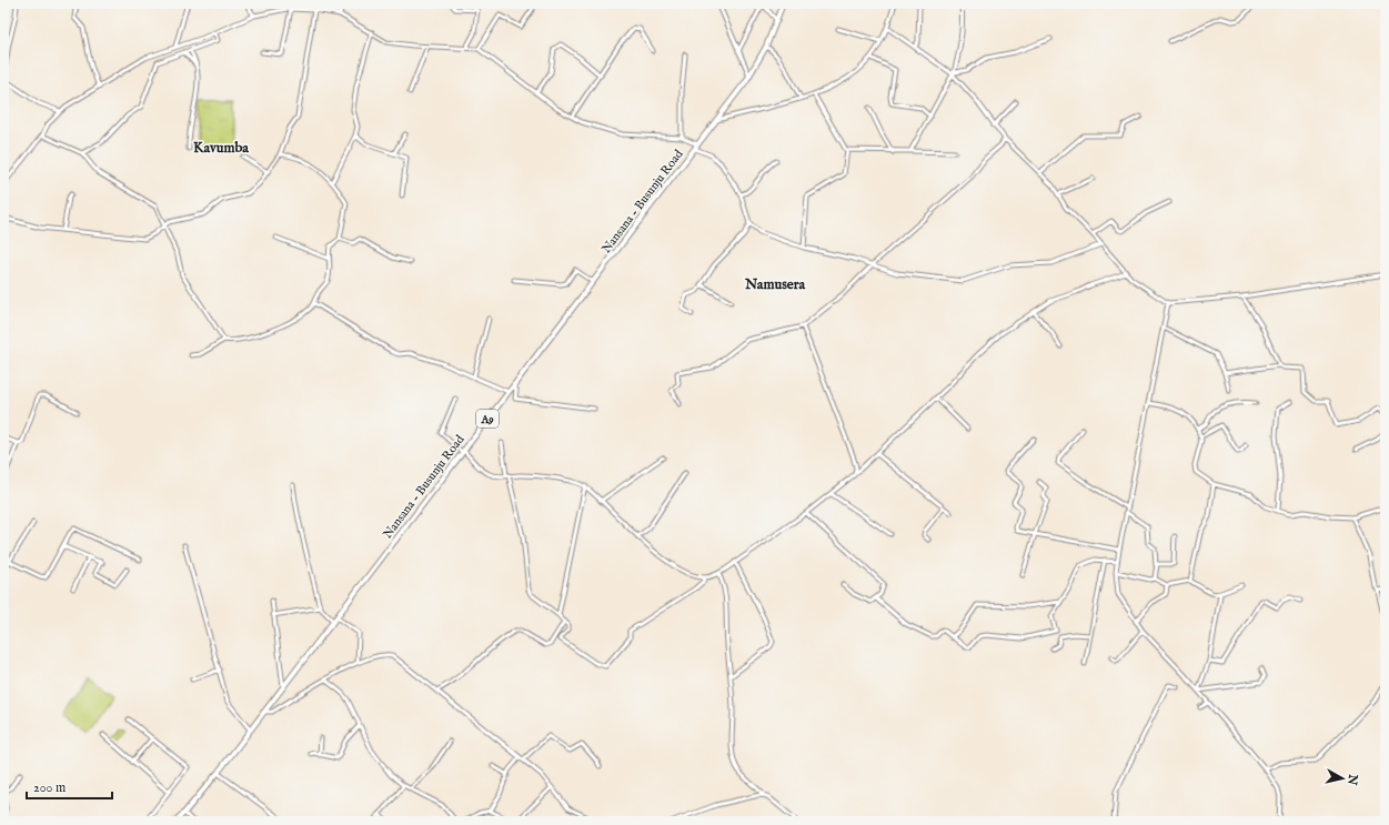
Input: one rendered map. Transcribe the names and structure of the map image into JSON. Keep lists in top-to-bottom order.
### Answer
{
  "streets": {
    "main road": ["Nansana - Busunju Road", "A9"]
  },
  "districts": ["Kavumba", "Namusera"],
  "scale_bar": "200 m",
  "north": "right"
}
